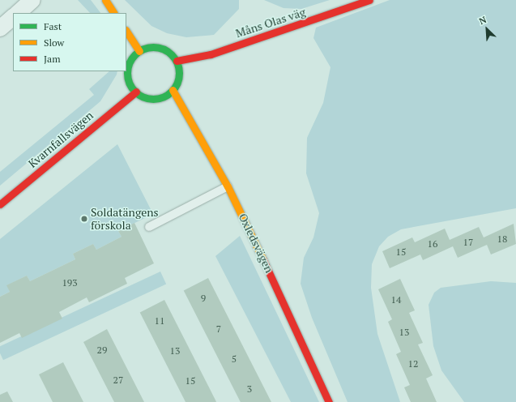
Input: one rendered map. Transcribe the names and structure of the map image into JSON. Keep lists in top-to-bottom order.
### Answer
{
  "streets": {
    "street": ["Måns Olas väg", "Kvarnfallsvägen", "Oxledsvägen"]
  },
  "crossings": [
    ["Måns Olas väg", "Kvarnfallsvägen"],
    ["Måns Olas väg", "Oxledsvägen"],
    ["Kvarnfallsvägen", "Oxledsvägen"]
  ],
  "places": ["Soldatängens förskola"],
  "house_numbers": [
    "18",
    "17",
    "16",
    "15",
    "193",
    "9",
    "14",
    "11",
    "7",
    "13",
    "29",
    "13",
    "5",
    "12",
    "27",
    "15",
    "3"
  ],
  "legend": ["Fast", "Slow", "Jam"],
  "north": "top left"
}
